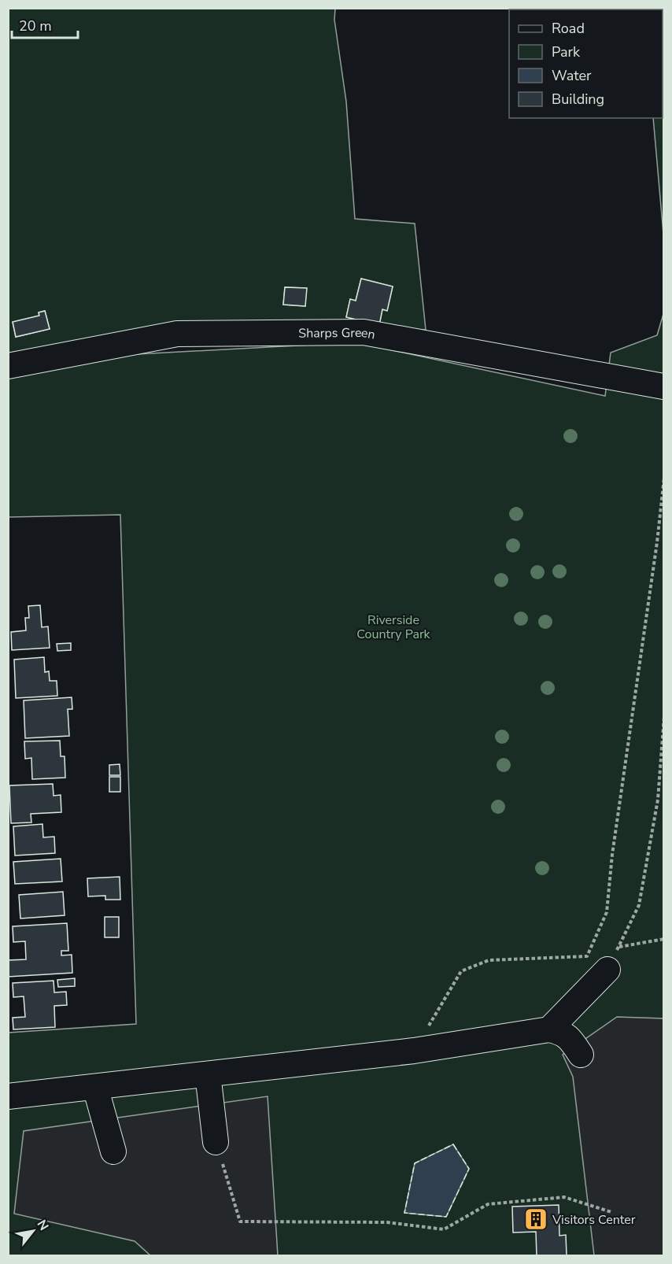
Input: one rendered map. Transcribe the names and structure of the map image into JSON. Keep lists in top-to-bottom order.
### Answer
{
  "streets": {
    "street": ["Sharps Green"]
  },
  "parks": ["Riverside Country Park"],
  "places": {
    "building": ["Visitors Center"]
  },
  "legend": [
    "Road",
    "Park",
    "Water",
    "Building"
  ],
  "scale_bar": "20 m",
  "north": "top right"
}
